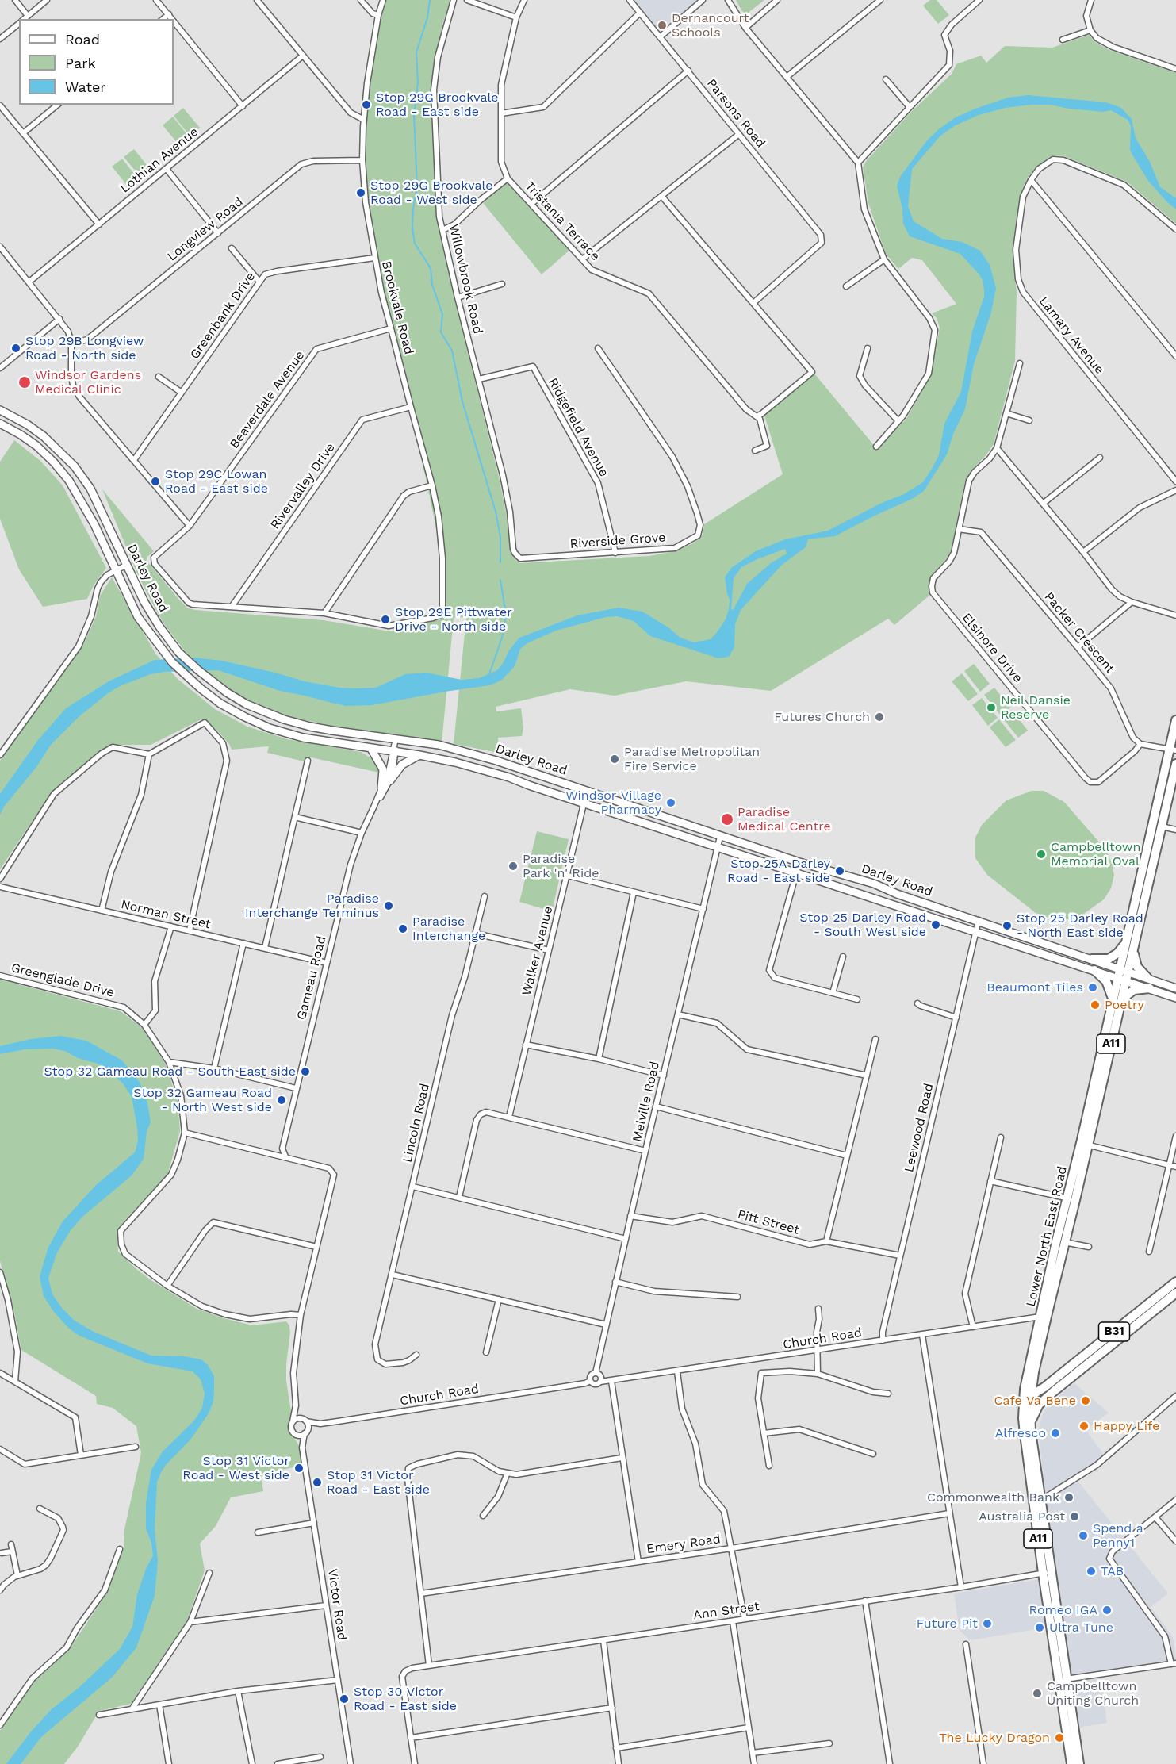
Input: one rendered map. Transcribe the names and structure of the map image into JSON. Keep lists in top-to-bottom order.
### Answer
{
  "streets": {
    "main road": [
      "Darley Road",
      "A11",
      "Lower North East Road",
      "B31"
    ],
    "street": [
      "Parsons Road",
      "Lothian Avenue",
      "Tristania Terrace",
      "Longview Road",
      "Willowbrook Road",
      "Brookvale Road",
      "Greenbank Drive",
      "Lamary Avenue",
      "Beaverdale Avenue",
      "Ridgefield Avenue",
      "Rivervalley Drive",
      "Riverside Grove",
      "Packer Crescent",
      "Elsinore Drive",
      "Norman Street",
      "Walker Avenue",
      "Gameau Road",
      "Greenglade Drive",
      "Melville Road",
      "Lincoln Road",
      "Leewood Road",
      "Pitt Street",
      "Church Road",
      "Emery Road",
      "Victor Road",
      "Ann Street"
    ]
  },
  "crossings": [
    ["Longview Road", "Brookvale Road"],
    ["Willowbrook Road", "Ridgefield Avenue"],
    ["Willowbrook Road", "Riverside Grove"],
    ["Brookvale Road", "Greenbank Drive"],
    ["Brookvale Road", "Beaverdale Avenue"],
    ["Brookvale Road", "Rivervalley Drive"],
    ["Beaverdale Avenue", "Rivervalley Drive"],
    ["Ridgefield Avenue", "Riverside Grove"],
    ["Darley Road", "Walker Avenue"],
    ["Darley Road", "Gameau Road"],
    ["Darley Road", "Melville Road"],
    ["Darley Road", "Leewood Road"],
    ["Darley Road", "Lower North East Road"],
    ["Packer Crescent", "Elsinore Drive"],
    ["Norman Street", "Gameau Road"],
    ["Melville Road", "Pitt Street"],
    ["Melville Road", "Church Road"],
    ["Leewood Road", "Pitt Street"],
    ["Leewood Road", "Church Road"],
    ["Lower North East Road", "B31"],
    ["Lower North East Road", "Church Road"],
    ["Lower North East Road", "Ann Street"],
    ["Church Road", "Victor Road"]
  ],
  "places": [
    "Dernancourt Schools",
    "Stop 29G Brookvale Road - East side",
    "Stop 29G Brookvale Road - West side",
    "Stop 29B Longview Road - North side",
    "Windsor Gardens Medical Clinic",
    "Stop 29C Lowan Road - East side",
    "Stop 29E Pittwater Drive - North side",
    "Neil Dansie Reserve",
    "Futures Church",
    "Paradise Metropolitan Fire Service",
    "Windsor Village Pharmacy",
    "Paradise Medical Centre",
    "Campbelltown Memorial Oval",
    "Paradise Park 'n' Ride",
    "Stop 25A Darley Road - East side",
    "Paradise Interchange Terminus",
    "Stop 25 Darley Road - South West side",
    "Stop 25 Darley Road - North East side",
    "Paradise Interchange",
    "Beaumont Tiles",
    "Poetry",
    "Stop 32 Gameau Road - South East side",
    "Stop 32 Gameau Road - North West side",
    "Cafe Va Bene",
    "Happy Life",
    "Alfresco",
    "Stop 31 Victor Road - West side",
    "Stop 31 Victor Road - East side",
    "Commonwealth Bank",
    "Australia Post",
    "Spend a Penny1",
    "TAB",
    "Romeo IGA",
    "Future Pit",
    "Ultra Tune",
    "Campbelltown Uniting Church",
    "Stop 30 Victor Road - East side",
    "The Lucky Dragon"
  ],
  "legend": ["Road", "Park", "Water"]
}
